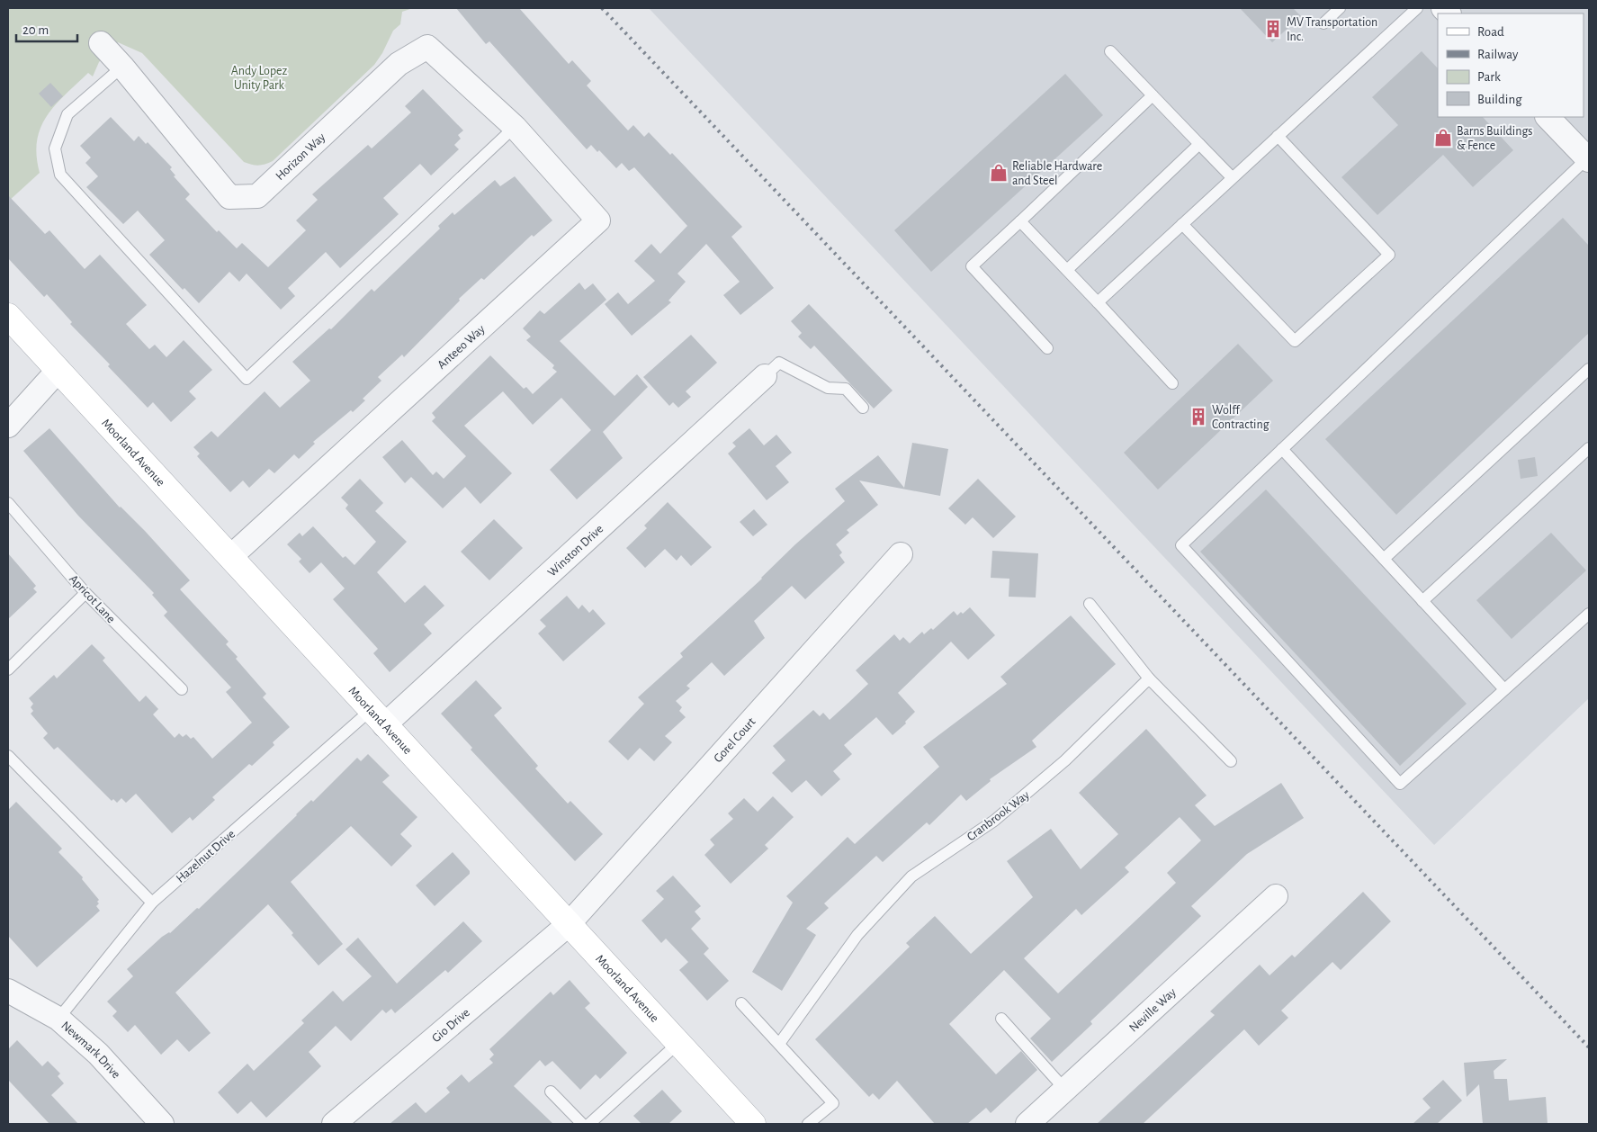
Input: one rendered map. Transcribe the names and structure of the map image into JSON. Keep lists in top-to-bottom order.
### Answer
{
  "streets": {
    "street": [
      "Horizon Way",
      "Anteeo Way",
      "Moorland Avenue",
      "Winston Drive",
      "Gorel Court",
      "Neville Way",
      "Gio Drive",
      "Newmark Drive"
    ],
    "lane": ["Apricot Lane", "Cranbrook Way", "Hazelnut Drive"]
  },
  "crossings": [
    ["Horizon Way", "Anteeo Way"],
    ["Anteeo Way", "Moorland Avenue"],
    ["Moorland Avenue", "Winston Drive"],
    ["Moorland Avenue", "Gorel Court"],
    ["Moorland Avenue", "Hazelnut Drive"],
    ["Moorland Avenue", "Gio Drive"],
    ["Winston Drive", "Hazelnut Drive"],
    ["Gorel Court", "Gio Drive"],
    ["Hazelnut Drive", "Newmark Drive"]
  ],
  "parks": ["Andy Lopez Unity Park"],
  "places": {
    "building": ["MV Transportation Inc.", "Wolff Contracting"],
    "shop": ["Barns Buildings & Fence", "Reliable Hardware and Steel"]
  },
  "legend": [
    "Road",
    "Railway",
    "Park",
    "Building"
  ],
  "scale_bar": "20 m"
}
